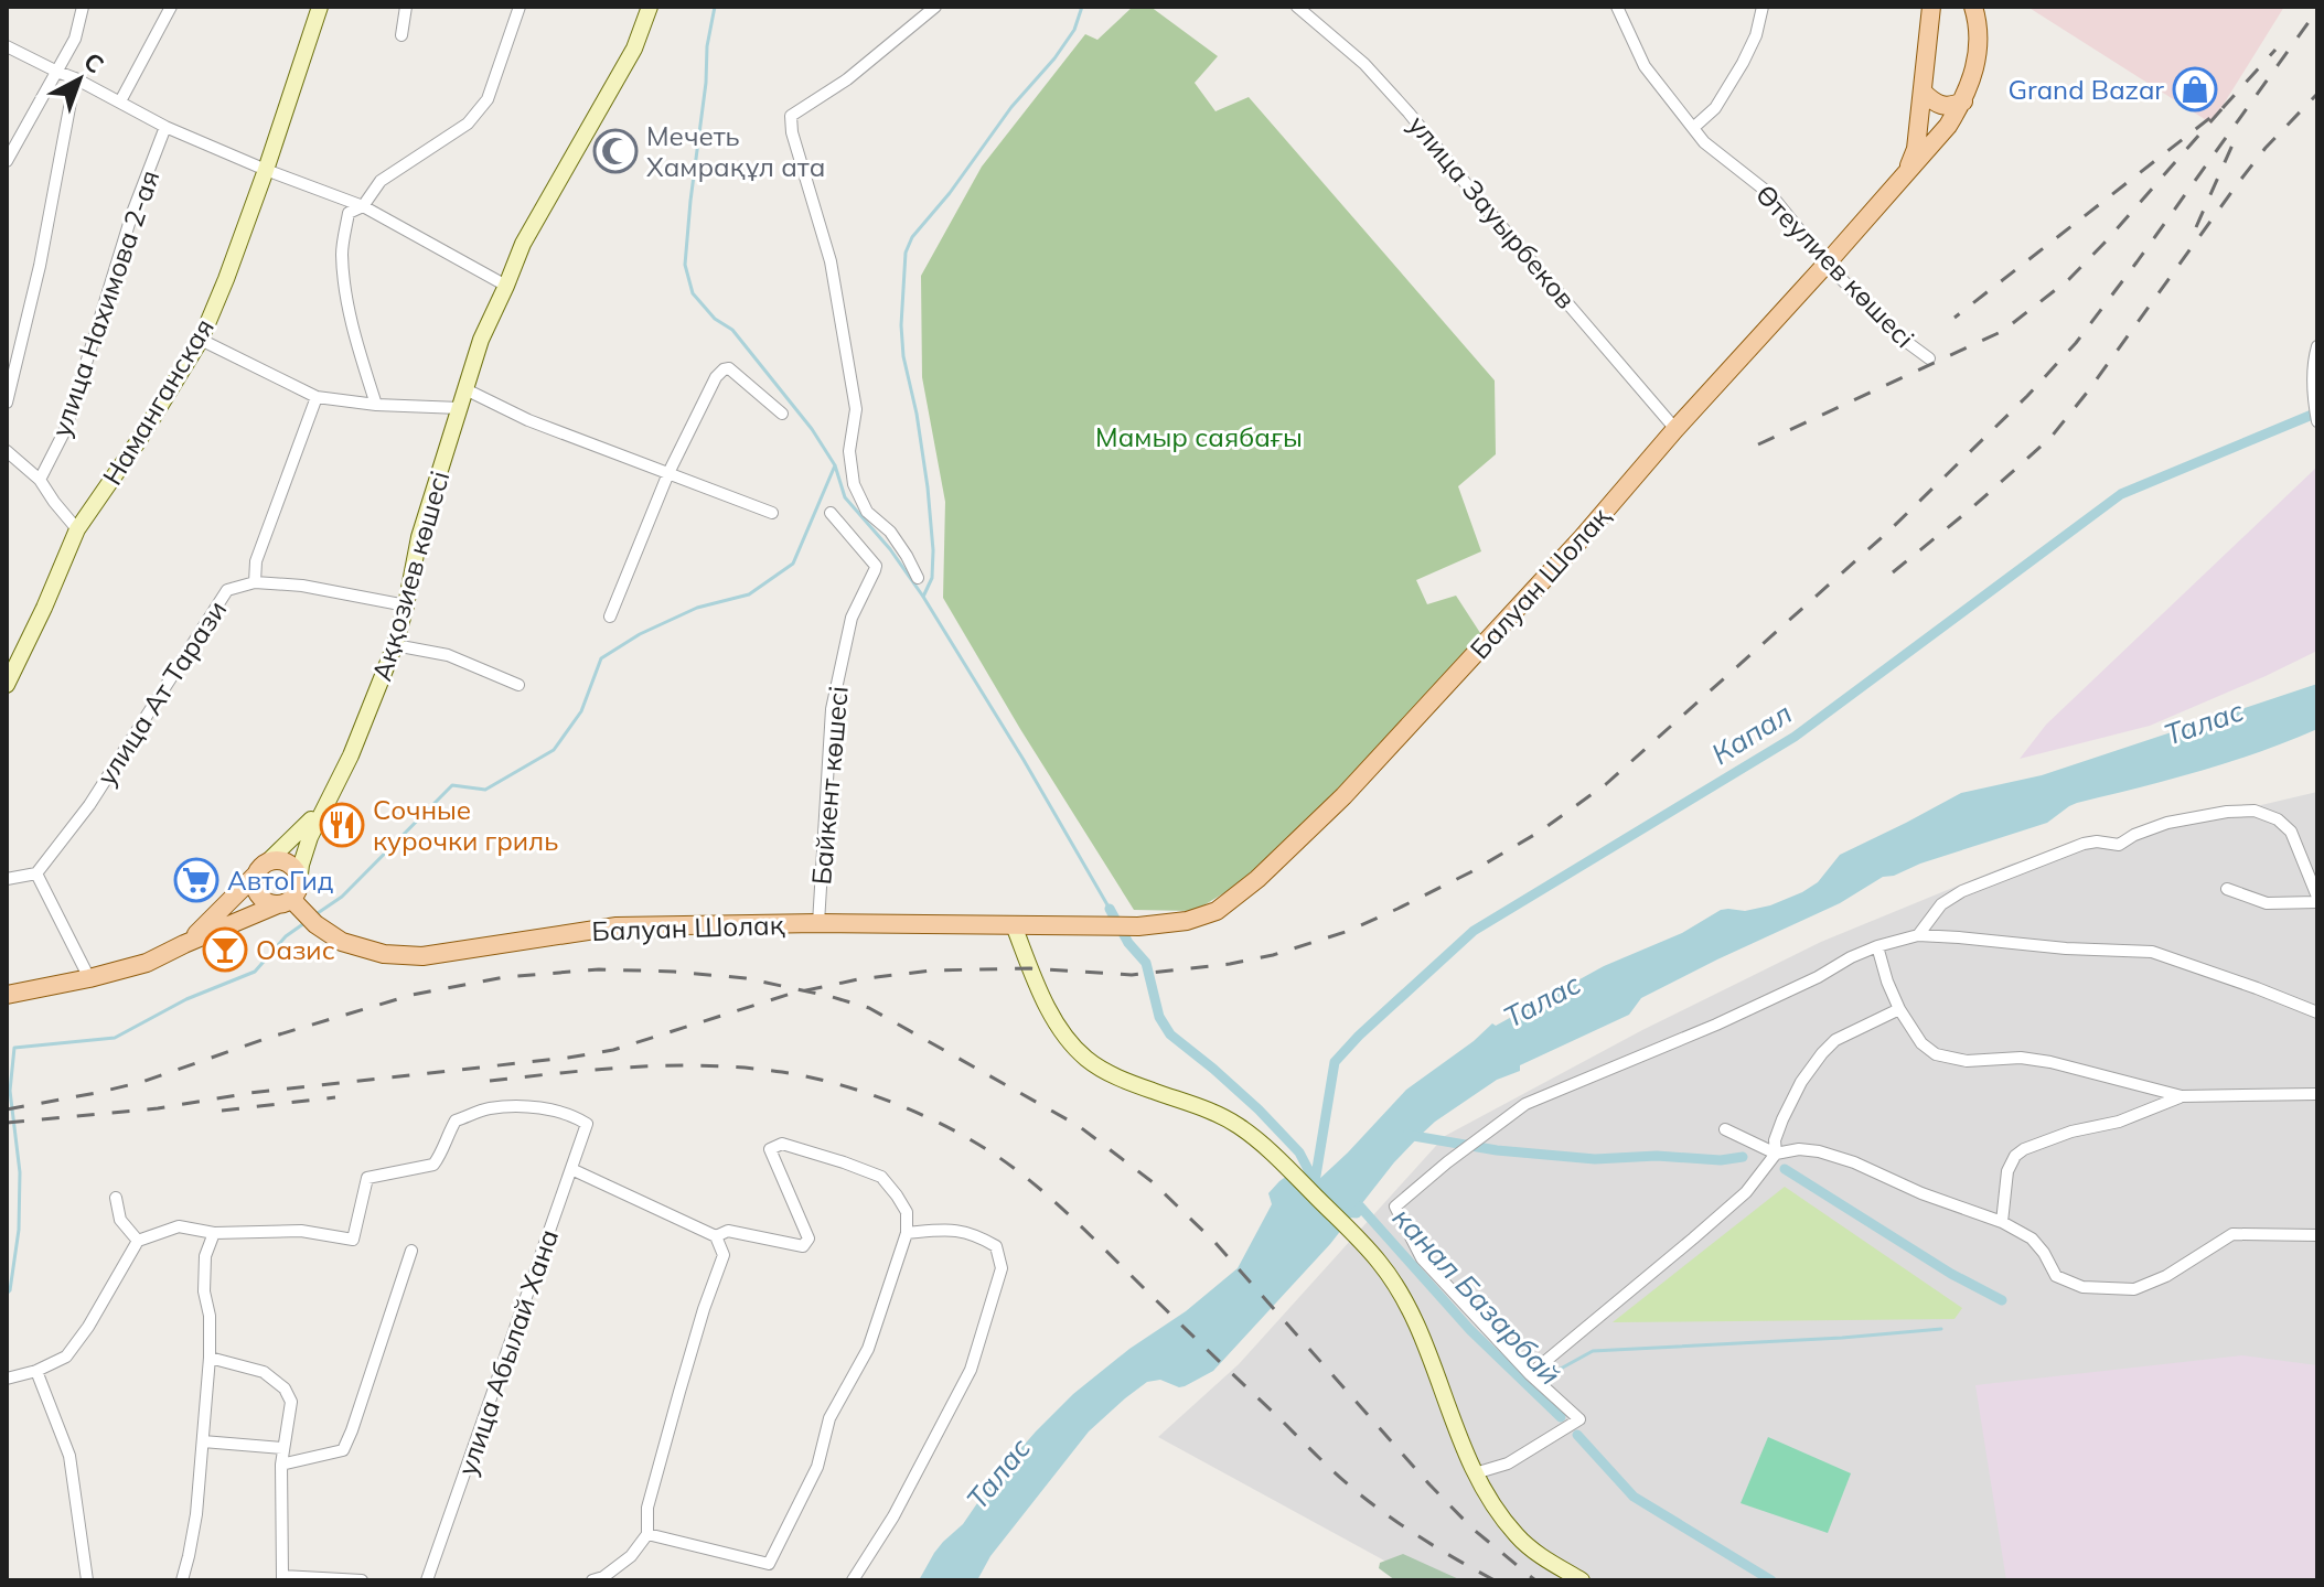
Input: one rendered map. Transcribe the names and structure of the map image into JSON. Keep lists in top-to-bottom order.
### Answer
{
  "streets": {
    "main road": ["Наманганская", "Аққозиев көшесі", "Балуан Шолақ"],
    "street": [
      "улица Зауырбеков",
      "Өтеулиев көшесі",
      "улица Нахимова 2-ая",
      "улица Ат Тарази",
      "Байкент көшесі",
      "улица Абылай Хана"
    ]
  },
  "crossings": [
    ["улица Зауырбеков", "Балуан Шолақ"],
    ["Өтеулиев көшесі", "Балуан Шолақ"],
    ["Аққозиев көшесі", "Балуан Шолақ"],
    ["Аққозиев көшесі", "улица Ат Тарази"],
    ["Балуан Шолақ", "Байкент көшесі"]
  ],
  "water": ["Талас", "Капал", "канал Базарбай"],
  "parks": ["Мамыр саябағы"],
  "places": {
    "shop": ["Grand Bazar"],
    "mosque": ["Мечеть Хамрақұл ата"],
    "restaurant": ["Сочные курочки гриль"],
    "supermarket": ["АвтоГид"],
    "bar": ["Оазис"]
  },
  "north": "top right"
}
